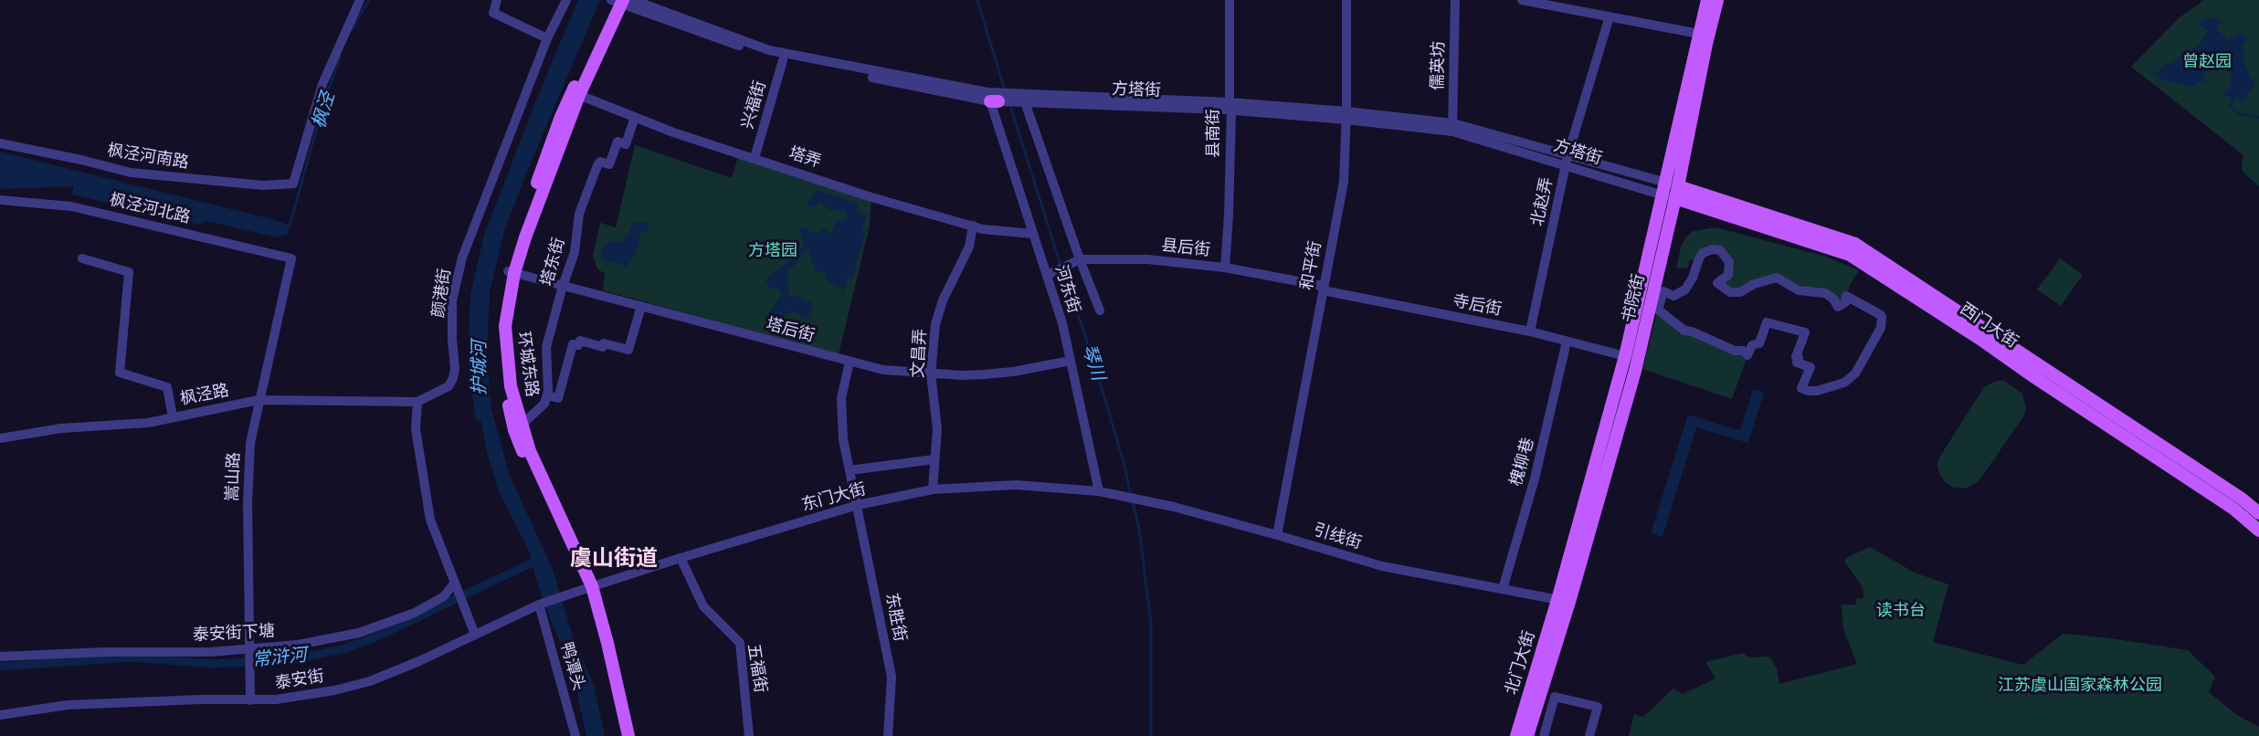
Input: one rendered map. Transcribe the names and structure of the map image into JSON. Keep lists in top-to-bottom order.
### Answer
{
  "streets": {
    "main road": [
      "书院街",
      "西门大街",
      "环城东路",
      "北门大街"
    ],
    "street": [
      "儒英坊",
      "方塔街",
      "兴福街",
      "县南街",
      "枫泾河南路",
      "塔弄",
      "北赵弄",
      "枫泾河北路",
      "县后街",
      "塔东街",
      "和平街",
      "河东街",
      "颜港街",
      "寺后街",
      "塔后街",
      "文昌弄",
      "枫泾路",
      "槐柳巷",
      "嵩山路",
      "东门大街",
      "引线街",
      "东胜街",
      "泰安街下塘",
      "鸭潭头",
      "五福街",
      "泰安街"
    ]
  },
  "crossings": [
    ["儒英坊", "方塔街"],
    ["方塔街", "兴福街"],
    ["方塔街", "县南街"],
    ["方塔街", "北赵弄"],
    ["方塔街", "和平街"],
    ["方塔街", "河东街"],
    ["方塔街", "书院街"],
    ["方塔街", "西门大街"],
    ["方塔街", "环城东路"],
    ["兴福街", "塔弄"],
    ["县南街", "县后街"],
    ["塔弄", "塔东街"],
    ["塔弄", "河东街"],
    ["塔弄", "文昌弄"],
    ["塔弄", "环城东路"],
    ["北赵弄", "寺后街"],
    ["枫泾河北路", "嵩山路"],
    ["县后街", "和平街"],
    ["县后街", "河东街"],
    ["县后街", "寺后街"],
    ["塔东街", "塔后街"],
    ["和平街", "寺后街"],
    ["和平街", "引线街"],
    ["河东街", "塔后街"],
    ["河东街", "东门大街"],
    ["河东街", "引线街"],
    ["颜港街", "枫泾路"],
    ["书院街", "寺后街"],
    ["书院街", "西门大街"],
    ["书院街", "引线街"],
    ["书院街", "北门大街"],
    ["寺后街", "槐柳巷"],
    ["塔后街", "文昌弄"],
    ["塔后街", "环城东路"],
    ["塔后街", "东胜街"],
    ["文昌弄", "东门大街"],
    ["环城东路", "东门大街"],
    ["环城东路", "泰安街"],
    ["枫泾路", "嵩山路"],
    ["槐柳巷", "引线街"],
    ["嵩山路", "泰安街下塘"],
    ["嵩山路", "泰安街"],
    ["东门大街", "引线街"],
    ["东门大街", "东胜街"],
    ["东门大街", "五福街"],
    ["东门大街", "泰安街"],
    ["引线街", "北门大街"],
    ["鸭潭头", "泰安街"]
  ],
  "districts": ["虞山街道"],
  "water": [
    "枫泾",
    "琴川",
    "护城河",
    "常浒河"
  ],
  "parks": [
    "曾赵园",
    "方塔园",
    "读书台",
    "江苏虞山国家森林公园"
  ]
}
